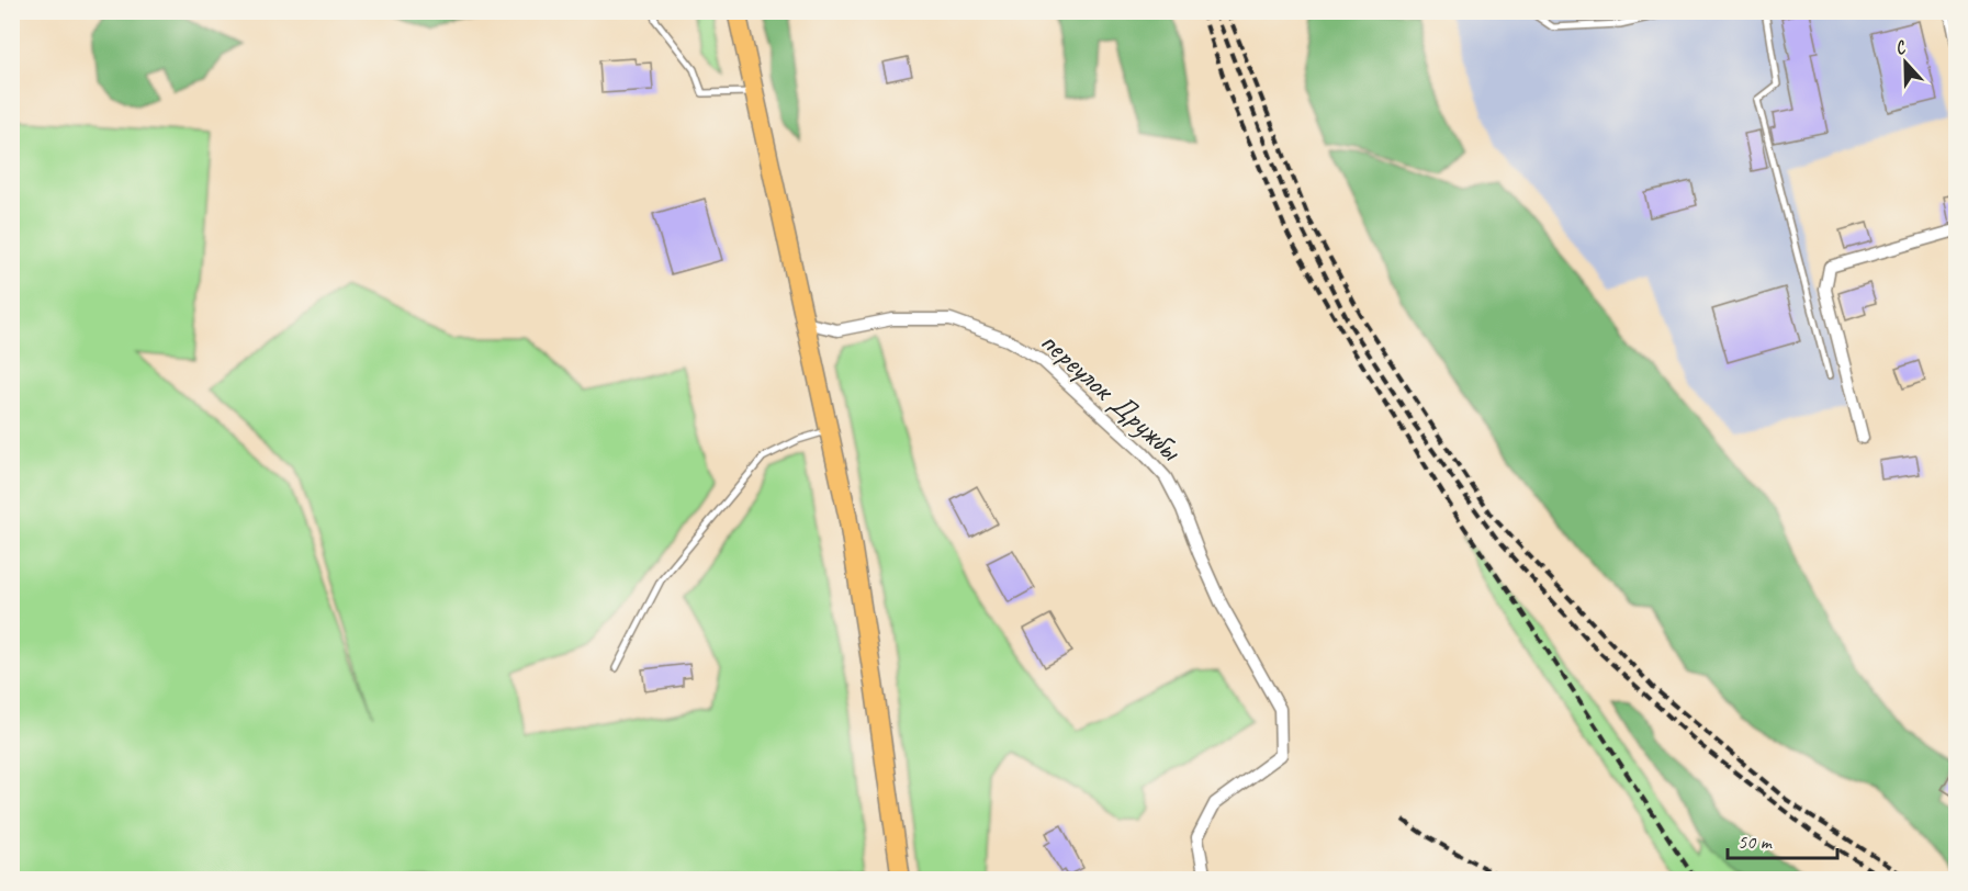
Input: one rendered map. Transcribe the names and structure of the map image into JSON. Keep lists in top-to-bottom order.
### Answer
{
  "streets": {
    "street": ["переулок Дружбы"]
  },
  "scale_bar": "50 m",
  "north": "top"
}
